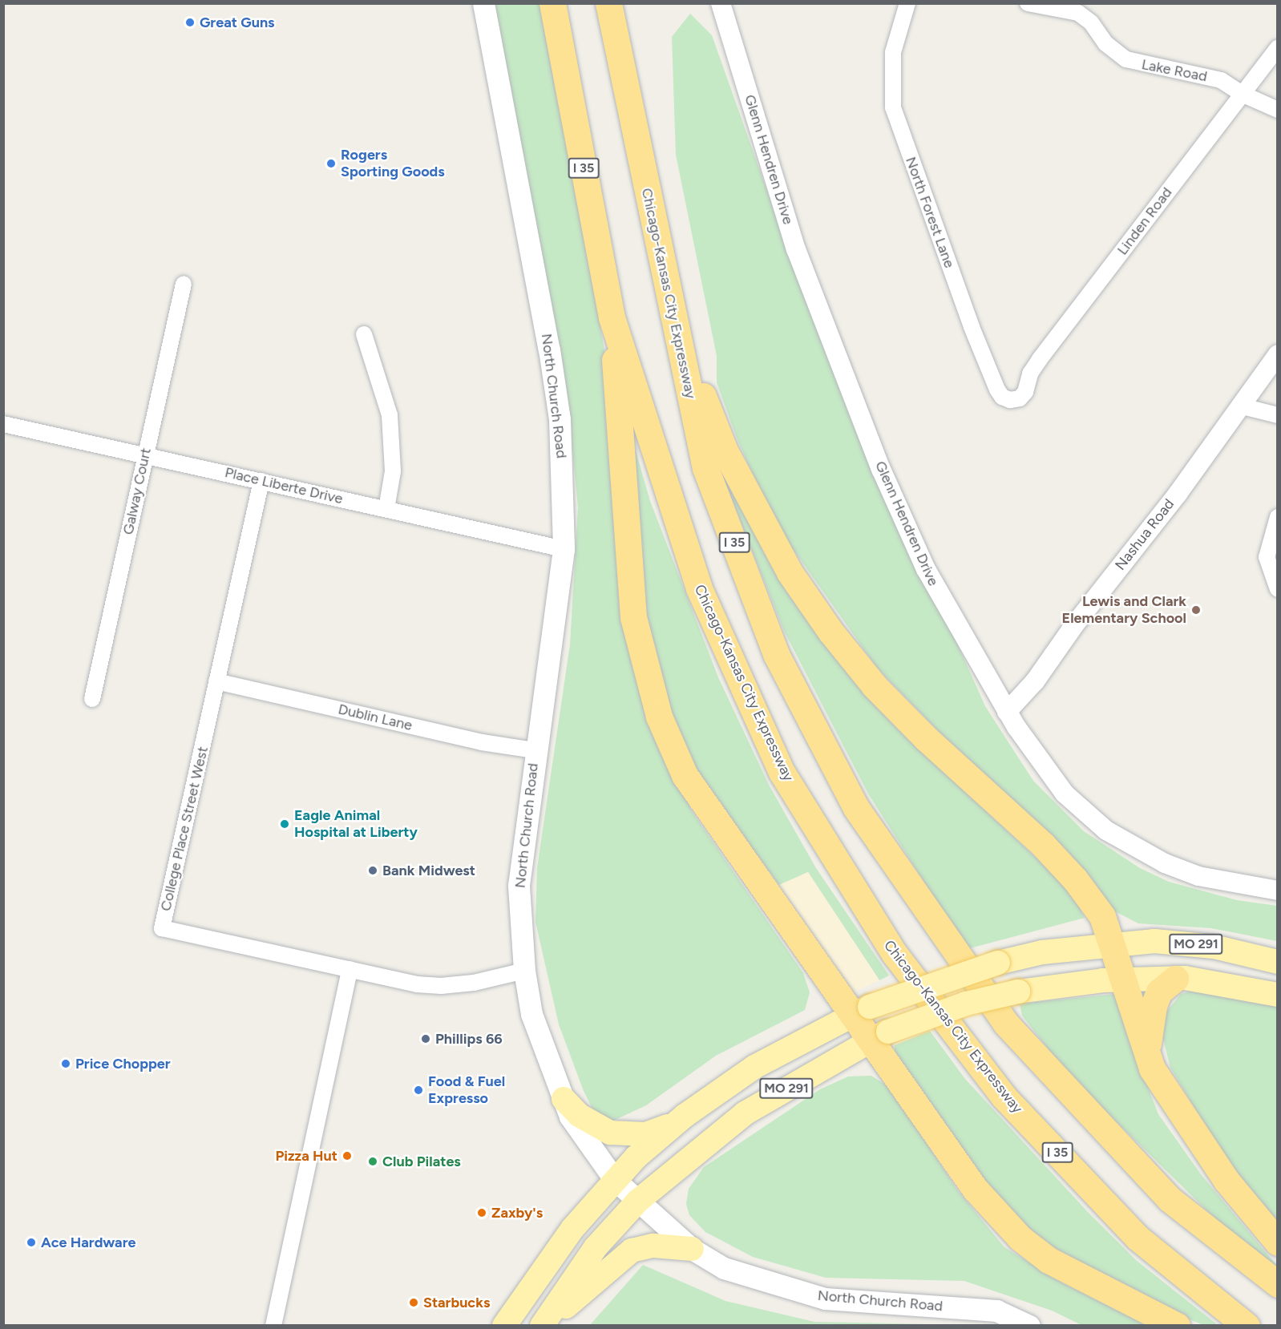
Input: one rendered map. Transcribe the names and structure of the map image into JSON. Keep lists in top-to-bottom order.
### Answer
{
  "streets": {
    "highway": ["I 35", "Chicago-Kansas City Expressway"],
    "main road": ["North Church Road", "MO 291"],
    "street": [
      "Lake Road",
      "Glenn Hendren Drive",
      "North Forest Lane",
      "Linden Road",
      "Place Liberte Drive",
      "Galway Court",
      "Nashua Road",
      "Dublin Lane",
      "College Place Street West"
    ]
  },
  "crossings": [
    ["Lake Road", "Linden Road"],
    ["Glenn Hendren Drive", "Nashua Road"],
    ["North Forest Lane", "Linden Road"],
    ["North Church Road", "Place Liberte Drive"],
    ["North Church Road", "Dublin Lane"],
    ["North Church Road", "College Place Street West"],
    ["North Church Road", "MO 291"],
    ["Place Liberte Drive", "Galway Court"],
    ["Place Liberte Drive", "College Place Street West"],
    ["Dublin Lane", "College Place Street West"]
  ],
  "places": [
    "Great Guns",
    "Rogers Sporting Goods",
    "Lewis and Clark Elementary School",
    "Eagle Animal Hospital at Liberty",
    "Bank Midwest",
    "Phillips 66",
    "Price Chopper",
    "Food & Fuel Expresso",
    "Pizza Hut",
    "Club Pilates",
    "Zaxby's",
    "Ace Hardware",
    "Starbucks"
  ]
}
